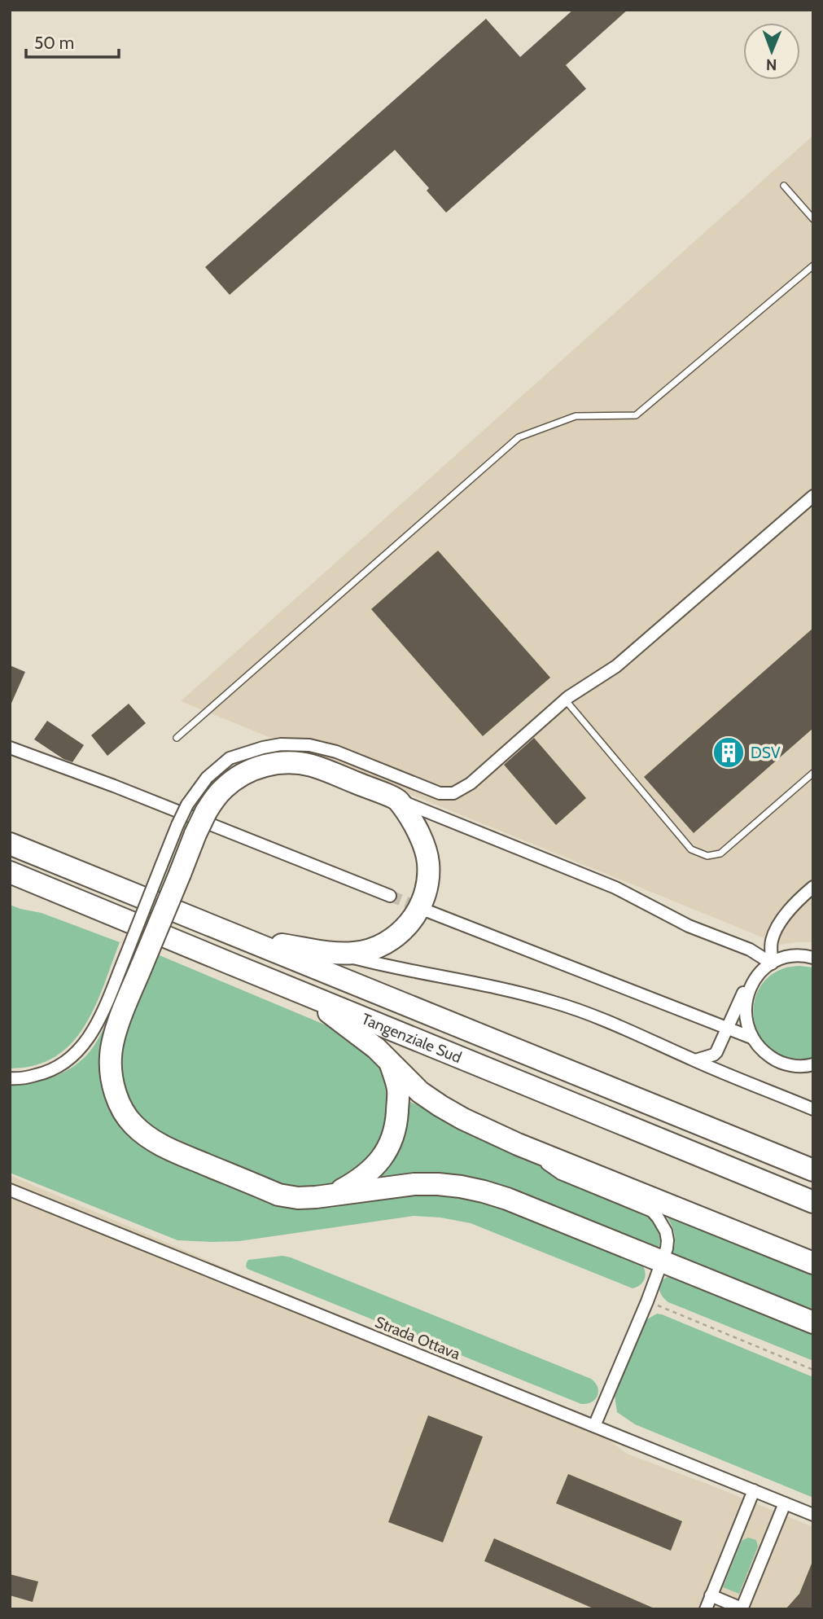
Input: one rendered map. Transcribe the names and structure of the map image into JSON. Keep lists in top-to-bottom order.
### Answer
{
  "streets": {
    "highway": ["Tangenziale Sud"],
    "street": ["Strada Ottava"]
  },
  "places": {
    "building": ["DSV"]
  },
  "scale_bar": "50 m",
  "north": "bottom"
}
